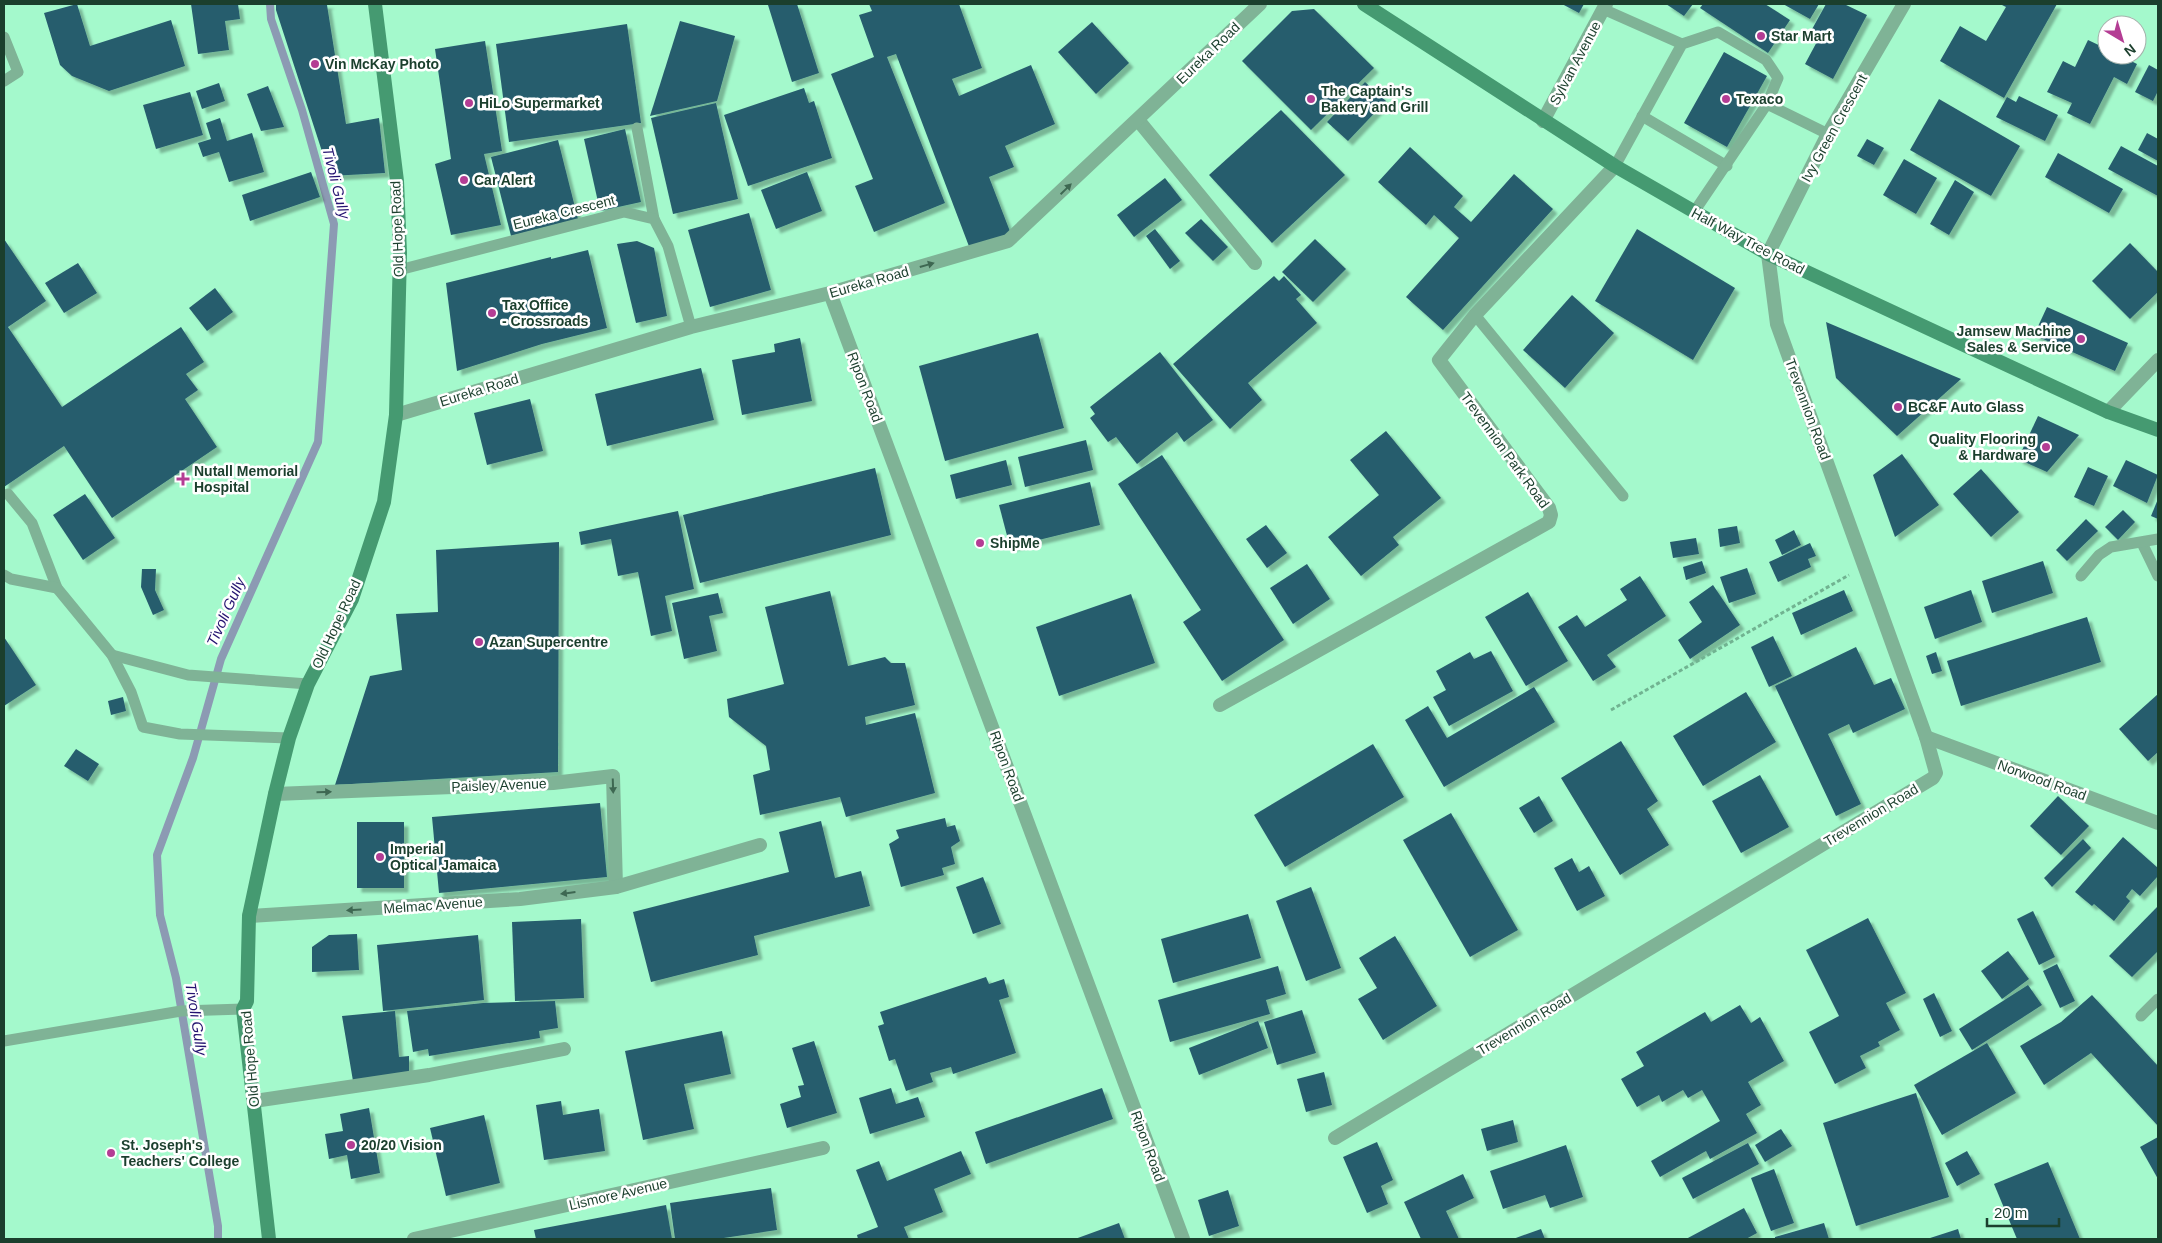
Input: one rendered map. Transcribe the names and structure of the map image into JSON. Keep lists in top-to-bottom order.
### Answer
{
  "streets": {
    "main road": ["Old Hope Road", "Half Way Tree Road"],
    "street": [
      "Eureka Road",
      "Sylvan Avenue",
      "Ivy Green Crescent",
      "Ripon Road",
      "Trevennion Road",
      "Trevennion Park Road",
      "Norwood Road",
      "Paisley Avenue",
      "Melmac Avenue",
      "Lismore Avenue"
    ],
    "lane": ["Eureka Crescent"]
  },
  "crossings": [
    ["Eureka Road", "Old Hope Road"],
    ["Eureka Road", "Ripon Road"],
    ["Sylvan Avenue", "Half Way Tree Road"],
    ["Ivy Green Crescent", "Half Way Tree Road"],
    ["Ivy Green Crescent", "Trevennion Road"],
    ["Eureka Crescent", "Old Hope Road"],
    ["Old Hope Road", "Paisley Avenue"],
    ["Old Hope Road", "Melmac Avenue"],
    ["Half Way Tree Road", "Trevennion Road"],
    ["Half Way Tree Road", "Trevennion Park Road"],
    ["Trevennion Road", "Norwood Road"],
    ["Paisley Avenue", "Melmac Avenue"]
  ],
  "one_way": ["Eureka Road", "Melmac Avenue"],
  "water": ["Tivoli Gully"],
  "places": {
    "other": [
      "Star Mart",
      "Vin McKay Photo",
      "The Captain's Bakery and Grill",
      "Texaco",
      "HiLo Supermarket",
      "Car Alert",
      "Tax Office - Crossroads",
      "Jamsew Machine Sales & Service",
      "BC&F Auto Glass",
      "Quality Flooring & Hardware",
      "ShipMe",
      "Azan Supercentre",
      "Imperial Optical Jamaica",
      "20/20 Vision",
      "St. Joseph's Teachers' College"
    ],
    "health": ["Nutall Memorial Hospital"]
  },
  "scale_bar": "20 m",
  "north": "bottom right"
}
